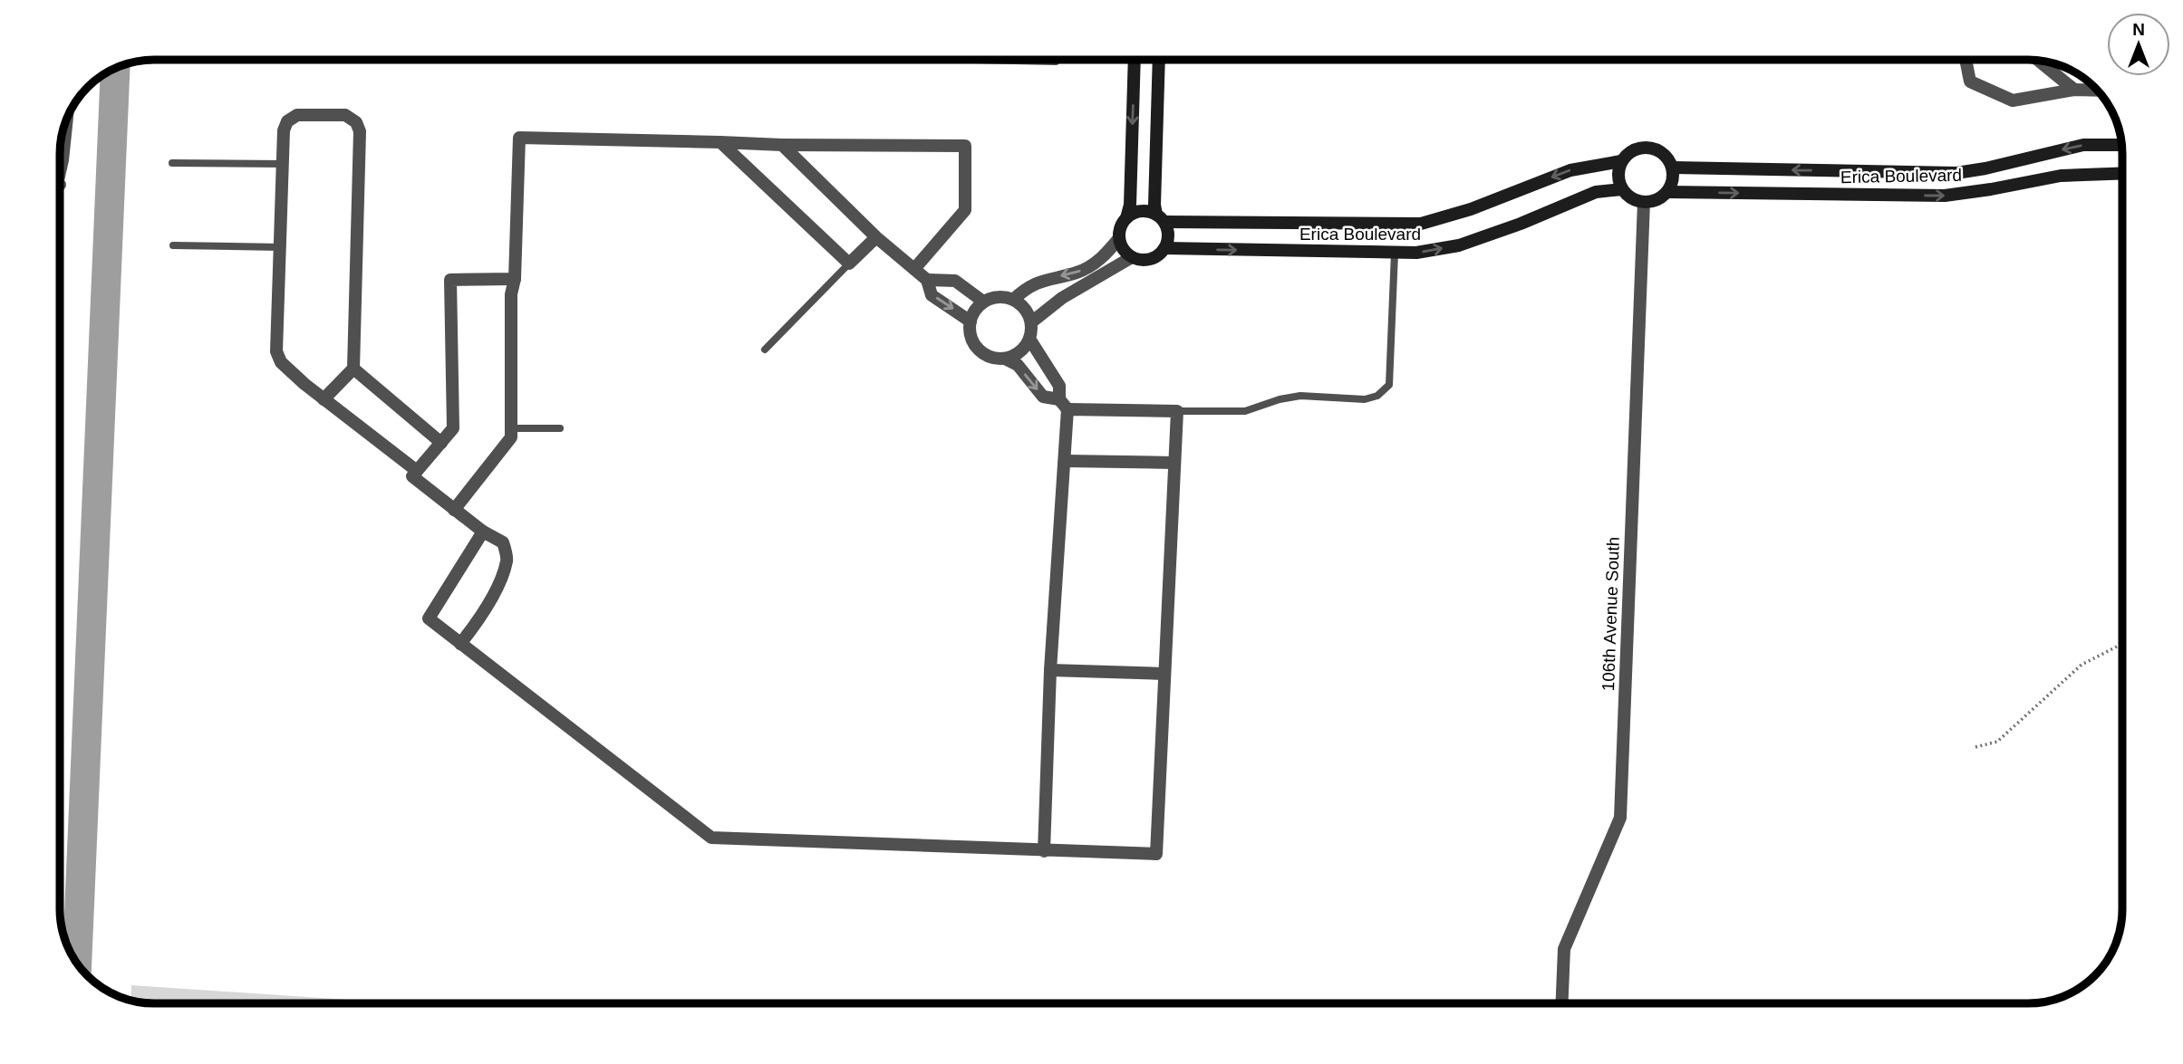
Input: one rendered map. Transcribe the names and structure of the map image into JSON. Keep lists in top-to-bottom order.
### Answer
{
  "streets": {
    "street": ["Erica Boulevard", "106th Avenue South"]
  },
  "crossings": [
    ["Erica Boulevard", "106th Avenue South"]
  ],
  "north": "top"
}
